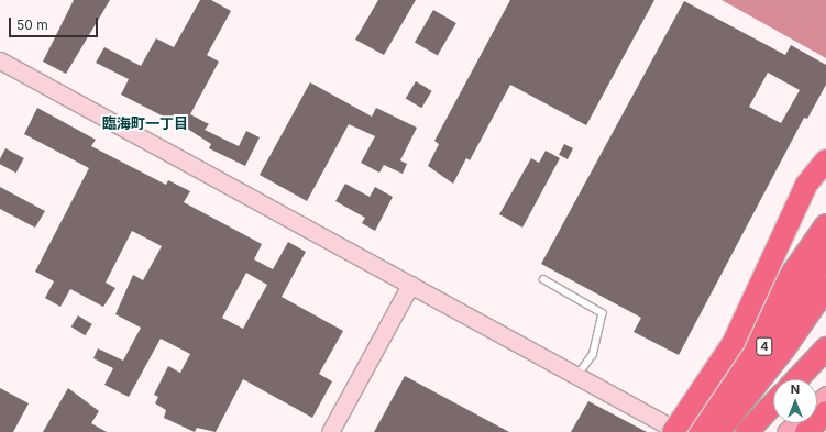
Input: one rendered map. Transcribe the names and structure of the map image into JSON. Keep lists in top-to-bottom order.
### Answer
{
  "streets": {
    "highway": ["4"]
  },
  "districts": ["臨海町一丁目"],
  "scale_bar": "50 m",
  "north": "top"
}
